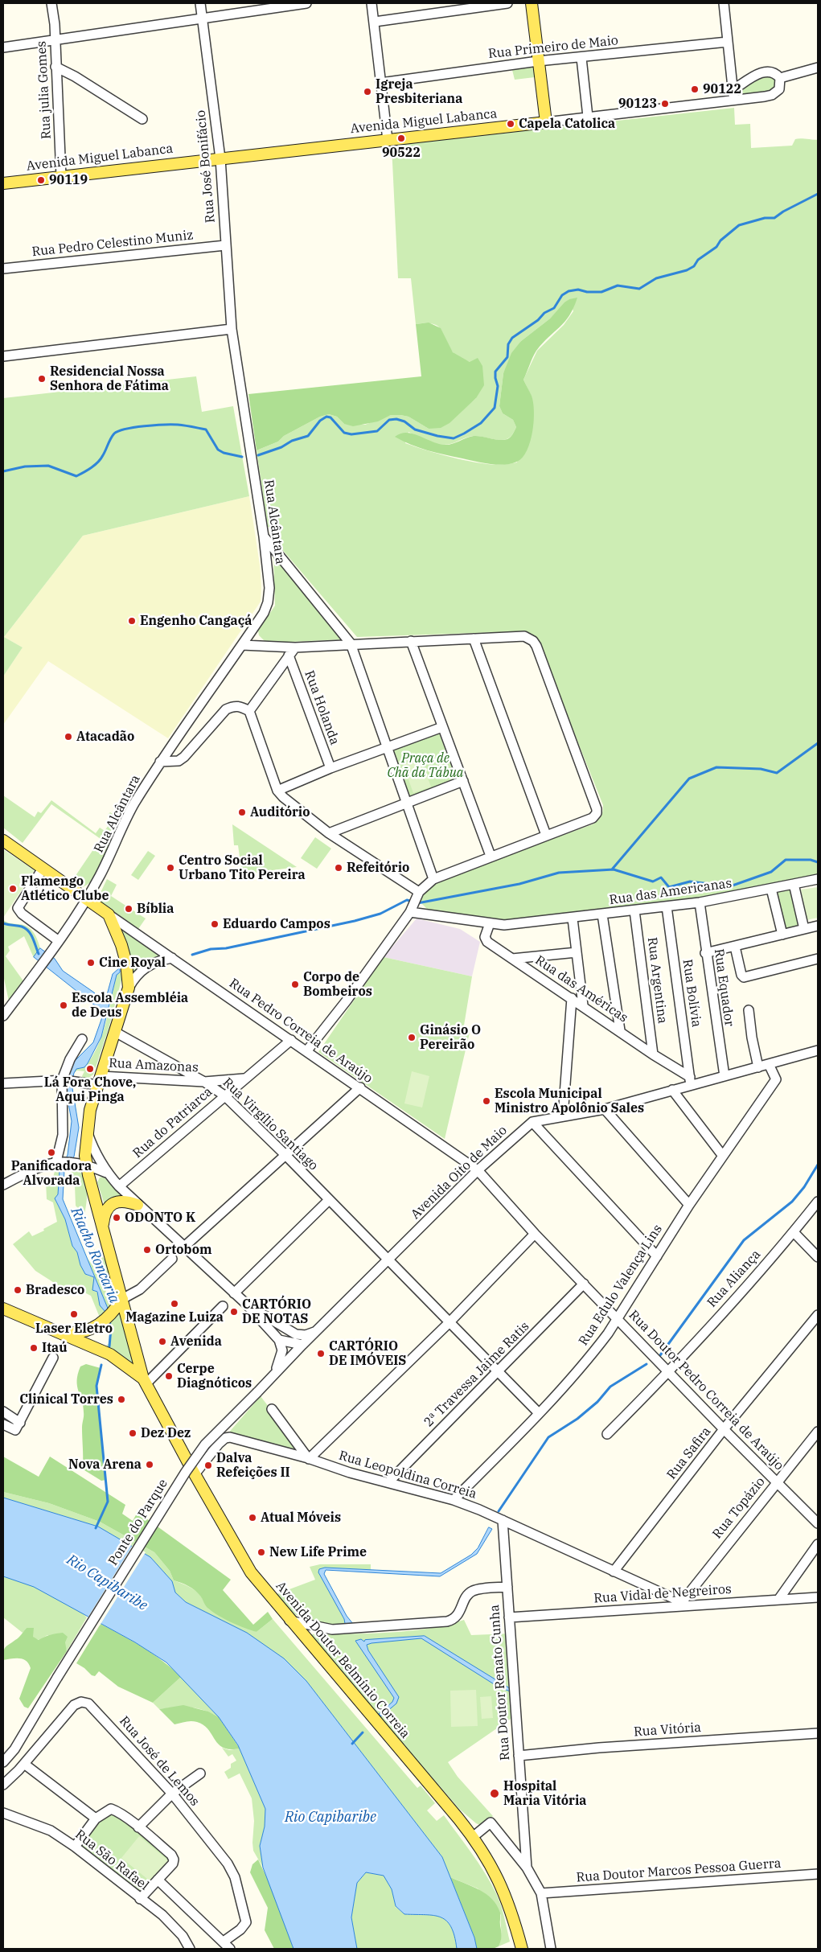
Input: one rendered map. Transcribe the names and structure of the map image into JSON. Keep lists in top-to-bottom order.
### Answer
{
  "streets": {
    "main road": ["Avenida Miguel Labanca", "Avenida Doutor Belmínio Correia"],
    "street": [
      "Rua Primeiro de Maio",
      "Rua julia Gomes",
      "Rua José Bonifácio",
      "Rua Pedro Celestino Muniz",
      "Rua Alcântara",
      "Rua Holanda",
      "Rua das Americanas",
      "Rua Argentina",
      "Rua Equador",
      "Rua das Américas",
      "Rua Bolívia",
      "Rua Pedro Correia de Araújo",
      "Rua Amazonas",
      "Rua do Patriarca",
      "Rua Virgílio Santiago",
      "Avenida Oito de Maio",
      "Rua Aliança",
      "Rua Edulo Valença Lins",
      "2ª Travessa Jaime Ratis",
      "Rua Doutor Pedro Correia de Araújo",
      "Rua Safira",
      "Rua Leopoldina Correia",
      "Rua Topázio",
      "Ponte do Parque",
      "Rua Vidal de Negreiros",
      "Rua Doutor Renato Cunha",
      "Rua Vitória",
      "Rua José de Lemos",
      "Rua São Rafael",
      "Rua Doutor Marcos Pessoa Guerra"
    ]
  },
  "crossings": [
    ["Rua julia Gomes", "Avenida Miguel Labanca"],
    ["Avenida Miguel Labanca", "Rua José Bonifácio"],
    ["Rua José Bonifácio", "Rua Pedro Celestino Muniz"],
    ["Rua José Bonifácio", "Rua Alcântara"],
    ["Rua das Americanas", "Rua Argentina"],
    ["Rua das Americanas", "Rua Equador"],
    ["Rua das Americanas", "Rua das Américas"],
    ["Rua das Americanas", "Rua Bolívia"],
    ["Rua Argentina", "Rua das Américas"],
    ["Rua das Américas", "Rua Bolívia"],
    ["Rua Pedro Correia de Araújo", "Rua do Patriarca"],
    ["Rua Pedro Correia de Araújo", "Avenida Oito de Maio"],
    ["Rua Pedro Correia de Araújo", "Rua Doutor Pedro Correia de Araújo"],
    ["Rua Amazonas", "Rua do Patriarca"],
    ["Rua Amazonas", "Rua Virgílio Santiago"],
    ["Rua do Patriarca", "Rua Virgílio Santiago"],
    ["Rua Virgílio Santiago", "Avenida Oito de Maio"],
    ["Rua Virgílio Santiago", "Rua Edulo Valença Lins"],
    ["Rua Virgílio Santiago", "2ª Travessa Jaime Ratis"],
    ["Avenida Oito de Maio", "Rua Doutor Pedro Correia de Araújo"],
    ["Avenida Oito de Maio", "Ponte do Parque"],
    ["Rua Aliança", "Rua Doutor Pedro Correia de Araújo"],
    ["Rua Edulo Valença Lins", "Rua Doutor Pedro Correia de Araújo"],
    ["Rua Edulo Valença Lins", "Rua Leopoldina Correia"],
    ["2ª Travessa Jaime Ratis", "Rua Doutor Pedro Correia de Araújo"],
    ["2ª Travessa Jaime Ratis", "Rua Leopoldina Correia"],
    ["Rua Doutor Pedro Correia de Araújo", "Rua Safira"],
    ["Rua Doutor Pedro Correia de Araújo", "Rua Topázio"],
    ["Rua Safira", "Rua Leopoldina Correia"],
    ["Rua Leopoldina Correia", "Rua Topázio"],
    ["Rua Leopoldina Correia", "Rua Vidal de Negreiros"],
    ["Rua Leopoldina Correia", "Avenida Doutor Belmínio Correia"],
    ["Rua Leopoldina Correia", "Rua Doutor Renato Cunha"],
    ["Rua Topázio", "Rua Vidal de Negreiros"],
    ["Rua Vidal de Negreiros", "Rua Doutor Renato Cunha"],
    ["Rua Doutor Renato Cunha", "Rua Vitória"]
  ],
  "water": ["Riacho Roncaria", "Rio Capibaribe"],
  "parks": ["Praça de Chã da Tábua"],
  "places": [
    "90122",
    "Igreja Presbiteriana",
    "90123",
    "Capela Catolica",
    "90522",
    "90119",
    "Residencial Nossa Senhora de Fátima",
    "Engenho Cangaçá",
    "Atacadão",
    "Auditório",
    "Centro Social Urbano Tito Pereira",
    "Refeitório",
    "Flamengo Atlético Clube",
    "Bíblia",
    "Eduardo Campos",
    "Cine Royal",
    "Corpo de Bombeiros",
    "Escola Assembléia de Deus",
    "Ginásio O Pereirão",
    "Lá Fora Chove, Aqui Pinga",
    "Escola Municipal Ministro Apolônio Sales",
    "Panificadora Alvorada",
    "ODONTO K",
    "Ortobom",
    "Bradesco",
    "Magazine Luiza",
    "CARTÓRIO DE NOTAS",
    "Laser Eletro",
    "Avenida",
    "Itaú",
    "CARTÓRIO DE IMÓVEIS",
    "Cerpe Diagnóticos",
    "Clinical Torres",
    "Dez Dez",
    "Nova Arena",
    "Dalva Refeições II",
    "Atual Móveis",
    "New Life Prime",
    "Hospital Maria Vitória"
  ]
}
